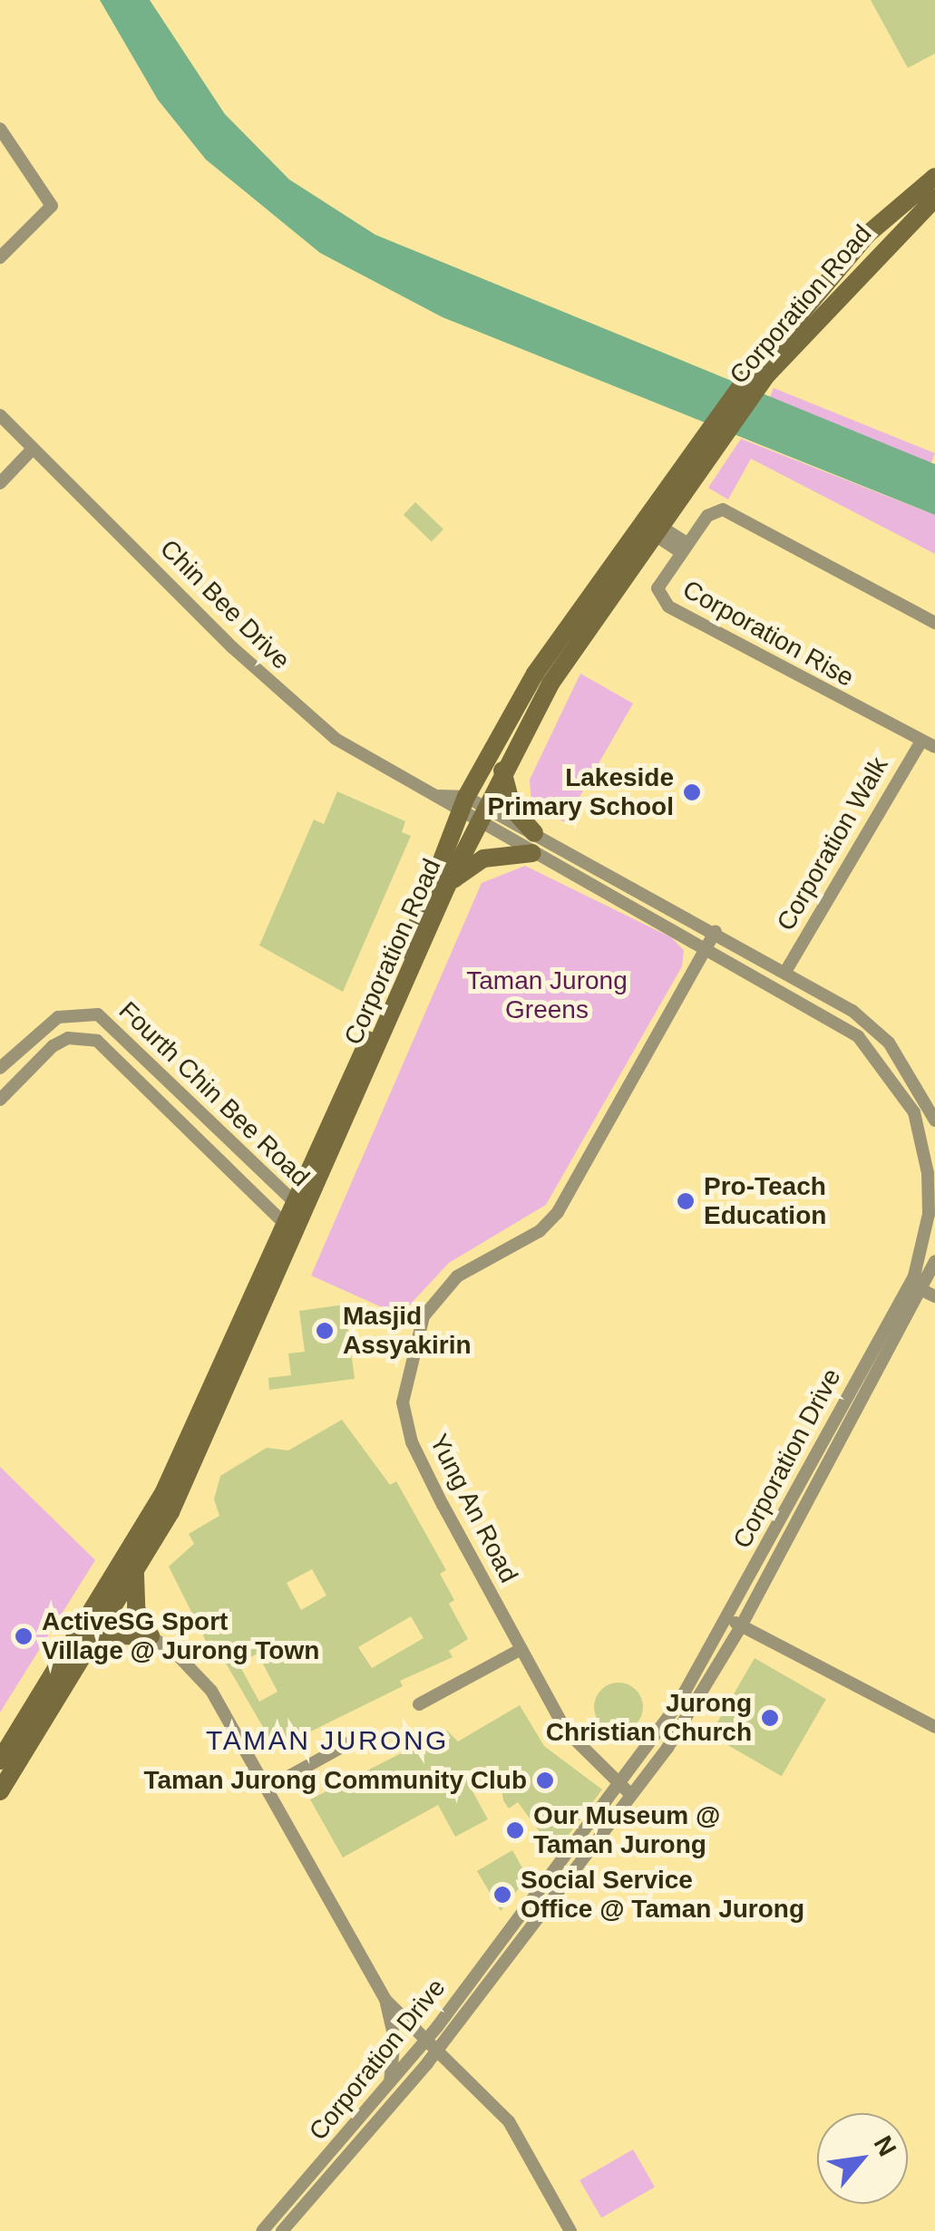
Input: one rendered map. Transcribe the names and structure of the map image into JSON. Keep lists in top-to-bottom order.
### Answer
{
  "streets": {
    "main road": ["Corporation Road"],
    "street": [
      "Chin Bee Drive",
      "Corporation Rise",
      "Corporation Walk",
      "Fourth Chin Bee Road",
      "Corporation Drive",
      "Yung An Road"
    ]
  },
  "crossings": [
    ["Corporation Road", "Chin Bee Drive"],
    ["Corporation Road", "Corporation Rise"],
    ["Corporation Road", "Fourth Chin Bee Road"],
    ["Corporation Road", "Corporation Drive"],
    ["Chin Bee Drive", "Corporation Drive"],
    ["Corporation Rise", "Corporation Walk"],
    ["Corporation Walk", "Corporation Drive"],
    ["Corporation Drive", "Yung An Road"]
  ],
  "districts": ["TAMAN JURONG"],
  "parks": ["Taman Jurong Greens"],
  "places": [
    "Lakeside Primary School",
    "Pro-Teach Education",
    "Masjid Assyakirin",
    "ActiveSG Sport Village @ Jurong Town",
    "Jurong Christian Church",
    "Taman Jurong Community Club",
    "Our Museum @ Taman Jurong",
    "Social Service Office @ Taman Jurong"
  ],
  "north": "top right"
}
